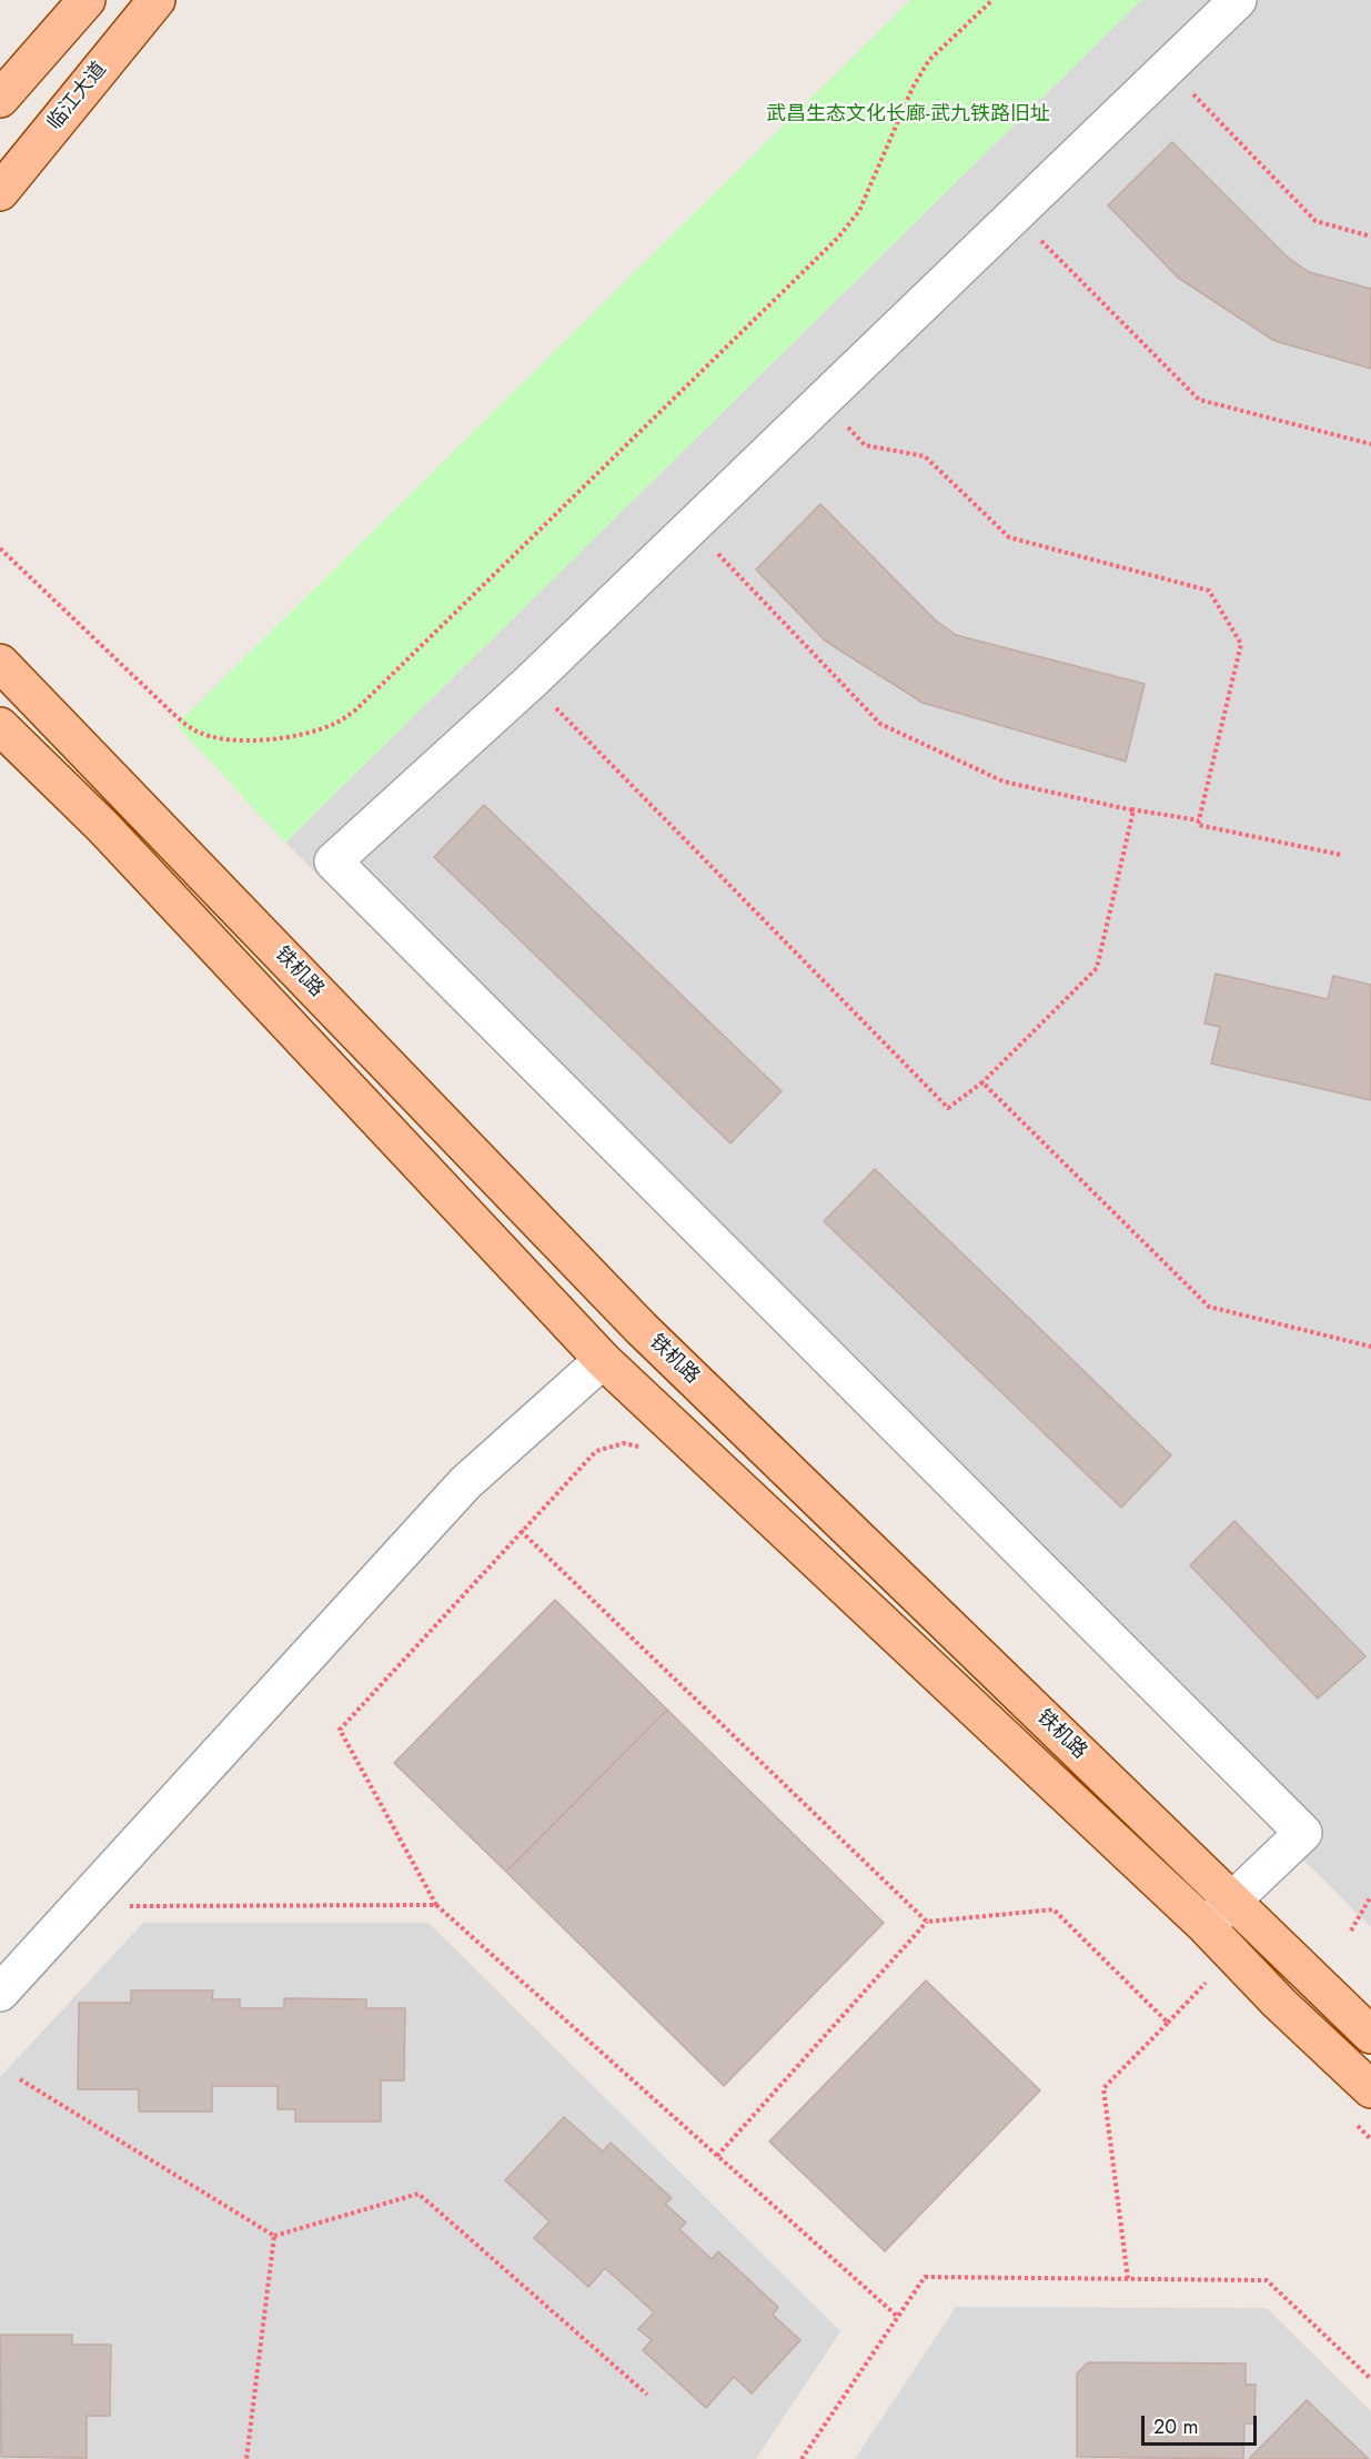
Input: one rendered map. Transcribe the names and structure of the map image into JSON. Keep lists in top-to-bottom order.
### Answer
{
  "streets": {
    "main road": ["临江大道", "铁机路"]
  },
  "parks": ["武昌生态文化长廊-武九铁路旧址"],
  "scale_bar": "20 m"
}
